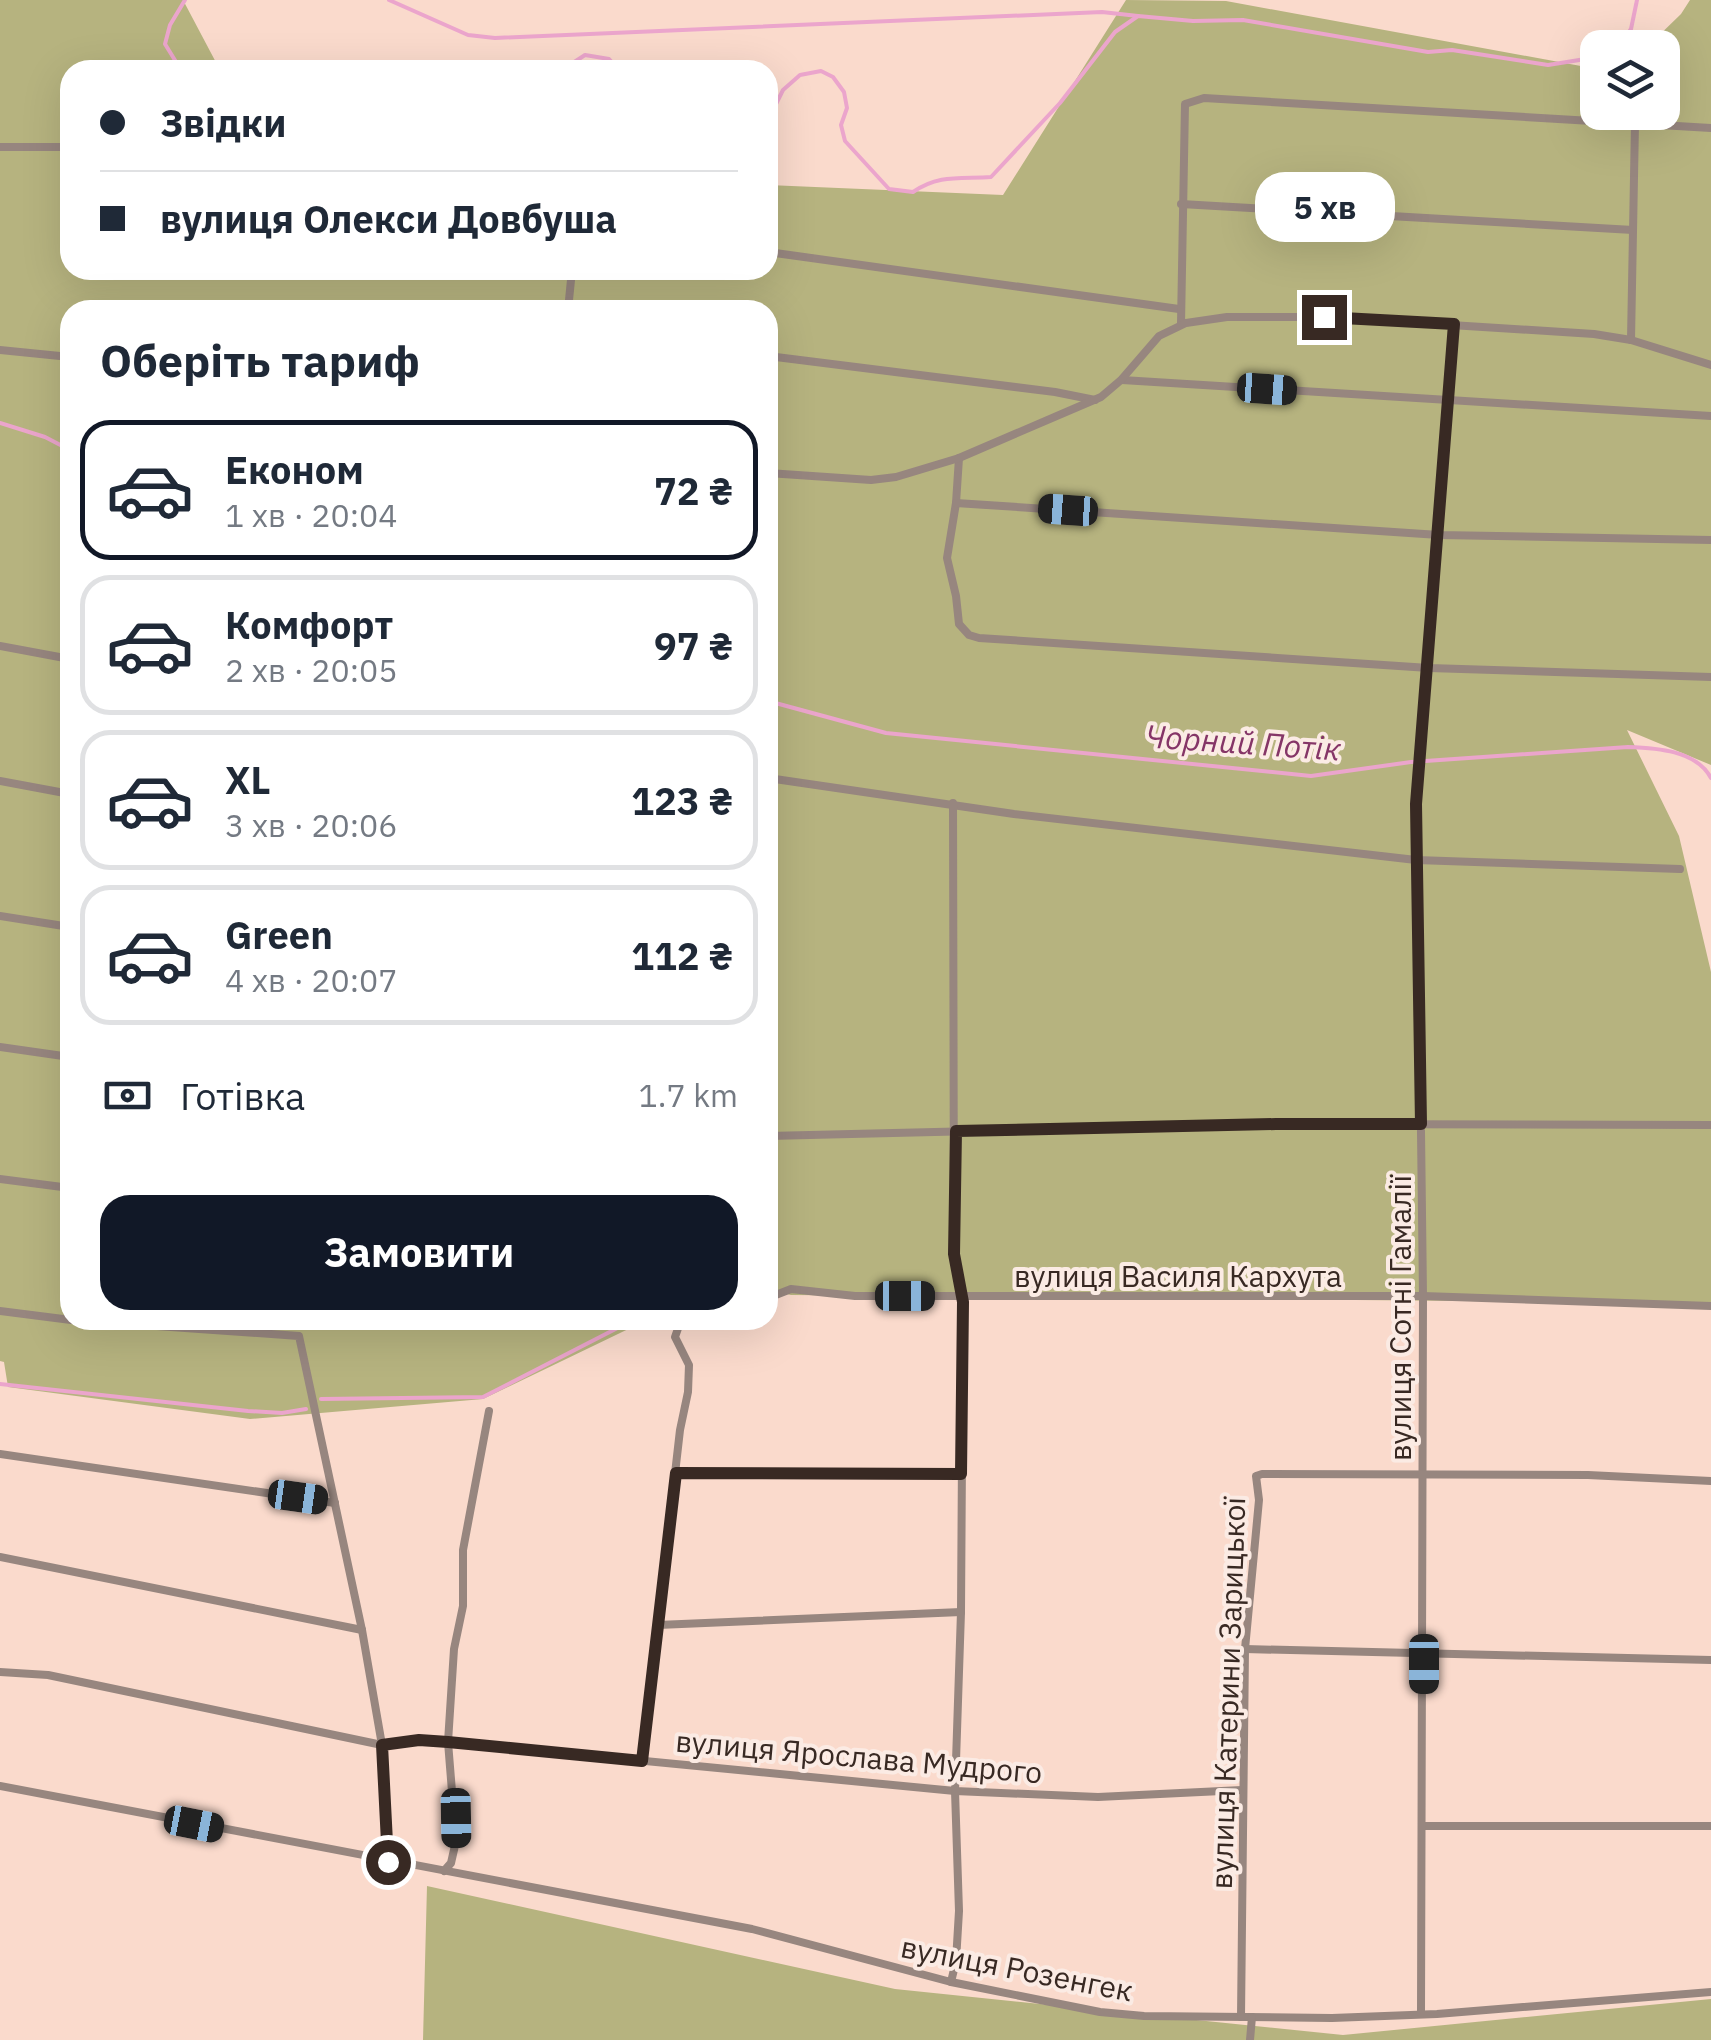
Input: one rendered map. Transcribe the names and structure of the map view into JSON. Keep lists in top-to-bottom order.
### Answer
{
  "streets": {
    "street": [
      "вулиця Василя Кархута",
      "вулиця Сотні Гамалії",
      "вулиця Катерини Зарицької",
      "вулиця Ярослава Мудрого",
      "вулиця Розенгек"
    ]
  },
  "crossings": [
    ["вулиця Василя Кархута", "вулиця Сотні Гамалії"],
    ["вулиця Сотні Гамалії", "вулиця Катерини Зарицької"],
    ["вулиця Сотні Гамалії", "вулиця Розенгек"],
    ["вулиця Катерини Зарицької", "вулиця Ярослава Мудрого"],
    ["вулиця Катерини Зарицької", "вулиця Розенгек"]
  ],
  "water": ["Чорний Потік"],
  "page": {
    "banner": ["Звідки", "вулиця Олекси Довбуша"],
    "bubble": "5 хв",
    "heading": "Оберіть тариф",
    "list": [
      {
        "name": "Економ",
        "note": "1 хв · 20:04",
        "value": "72 ₴"
      },
      {
        "name": "Комфорт",
        "note": "2 хв · 20:05",
        "value": "97 ₴"
      },
      {
        "name": "XL",
        "note": "3 хв · 20:06",
        "value": "123 ₴"
      },
      {
        "name": "Green",
        "note": "4 хв · 20:07",
        "value": "112 ₴"
      }
    ],
    "pay": ["Готівка", "1.7 km"],
    "buttons": "Замовити"
  }
}
